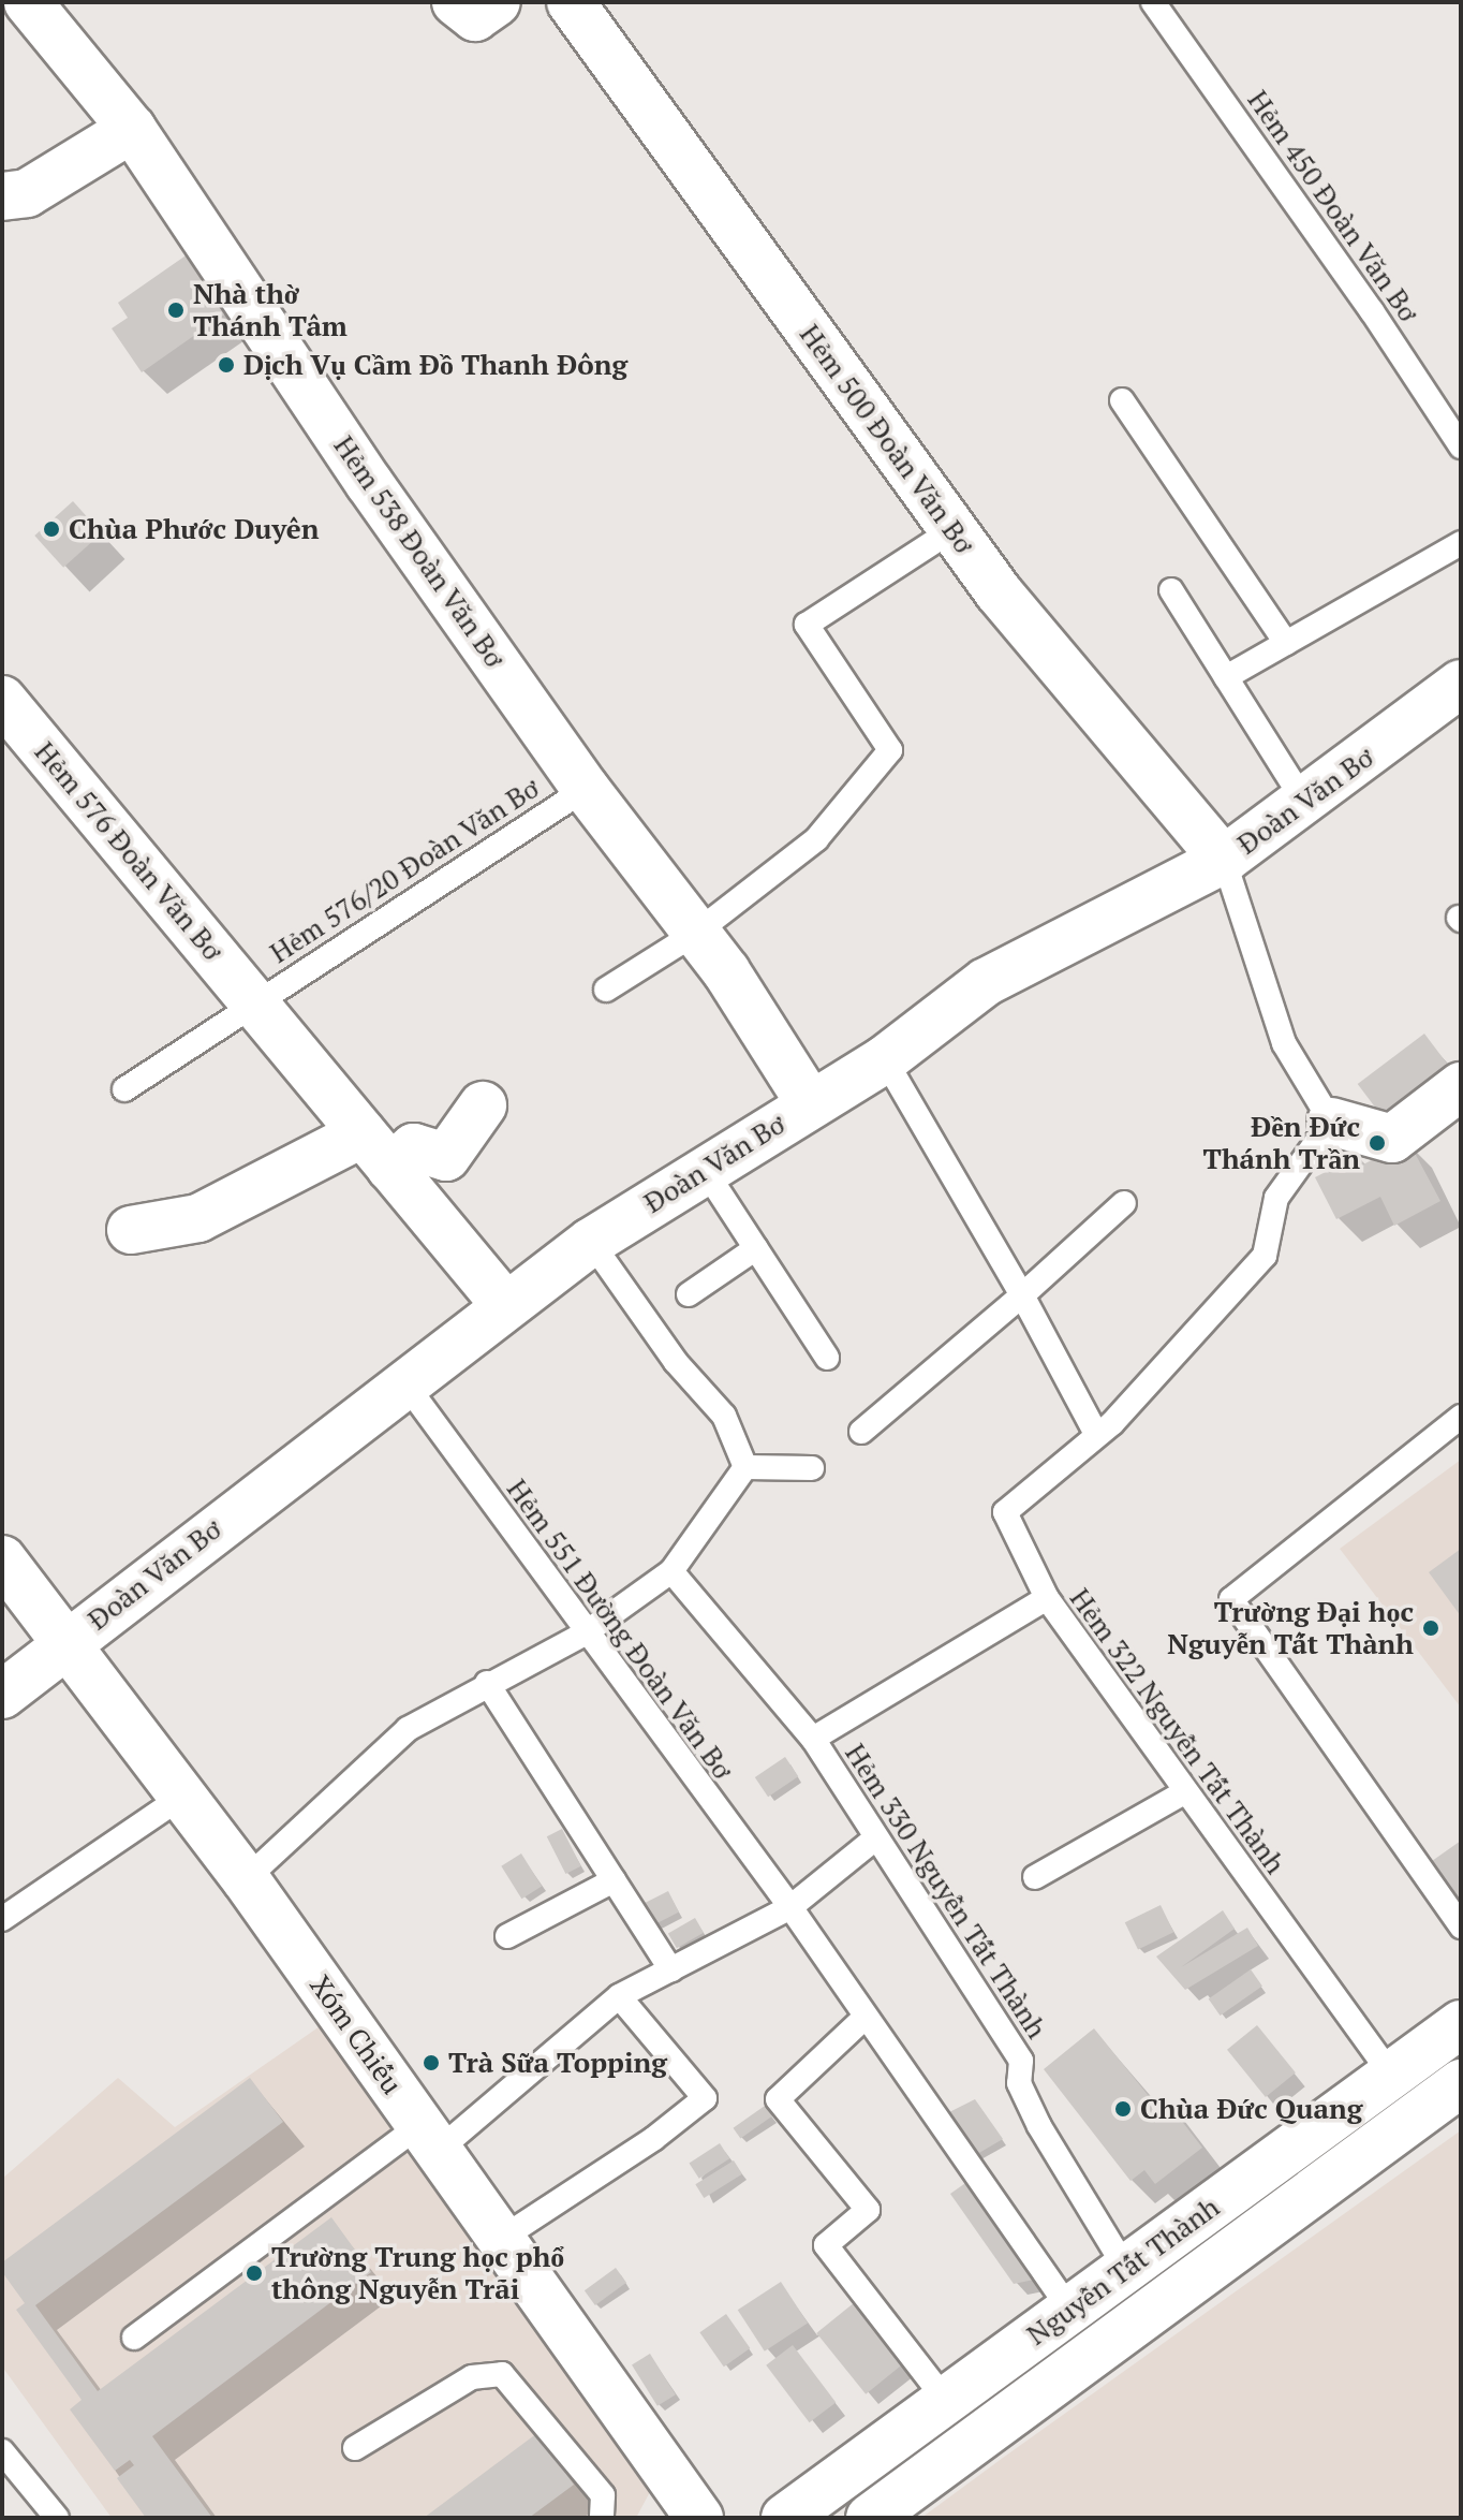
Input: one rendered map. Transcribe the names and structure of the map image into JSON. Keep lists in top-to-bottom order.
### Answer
{
  "streets": {
    "street": [
      "Hẻm 500 Đoàn Văn Bơ",
      "Hẻm 538 Đoàn Văn Bơ",
      "Đoàn Văn Bơ",
      "Hẻm 576 Đoàn Văn Bơ",
      "Xóm Chiếu",
      "Nguyễn Tất Thành"
    ],
    "lane": [
      "Hẻm 450 Đoàn Văn Bơ",
      "Hẻm 576/20 Đoàn Văn Bơ",
      "Hẻm 551 Đường Đoàn Văn Bơ",
      "Hẻm 322 Nguyễn Tất Thành",
      "Hẻm 330 Nguyễn Tất Thành"
    ]
  },
  "crossings": [
    ["Hẻm 500 Đoàn Văn Bơ", "Đoàn Văn Bơ"],
    ["Hẻm 538 Đoàn Văn Bơ", "Đoàn Văn Bơ"],
    ["Hẻm 538 Đoàn Văn Bơ", "Hẻm 576/20 Đoàn Văn Bơ"],
    ["Đoàn Văn Bơ", "Hẻm 576 Đoàn Văn Bơ"],
    ["Đoàn Văn Bơ", "Hẻm 551 Đường Đoàn Văn Bơ"],
    ["Đoàn Văn Bơ", "Xóm Chiếu"],
    ["Hẻm 576 Đoàn Văn Bơ", "Hẻm 576/20 Đoàn Văn Bơ"],
    ["Hẻm 551 Đường Đoàn Văn Bơ", "Nguyễn Tất Thành"],
    ["Hẻm 322 Nguyễn Tất Thành", "Hẻm 330 Nguyễn Tất Thành"],
    ["Hẻm 322 Nguyễn Tất Thành", "Nguyễn Tất Thành"],
    ["Hẻm 330 Nguyễn Tất Thành", "Nguyễn Tất Thành"]
  ],
  "places": [
    "Nhà thờ Thánh Tâm",
    "Dịch Vụ Cầm Đồ Thanh Đông",
    "Chùa Phước Duyên",
    "Đền Đức Thánh Trần",
    "Trường Đại học Nguyễn Tất Thành",
    "Trà Sữa Topping",
    "Chùa Đức Quang",
    "Trường Trung học phổ thông Nguyễn Trãi"
  ]
}
